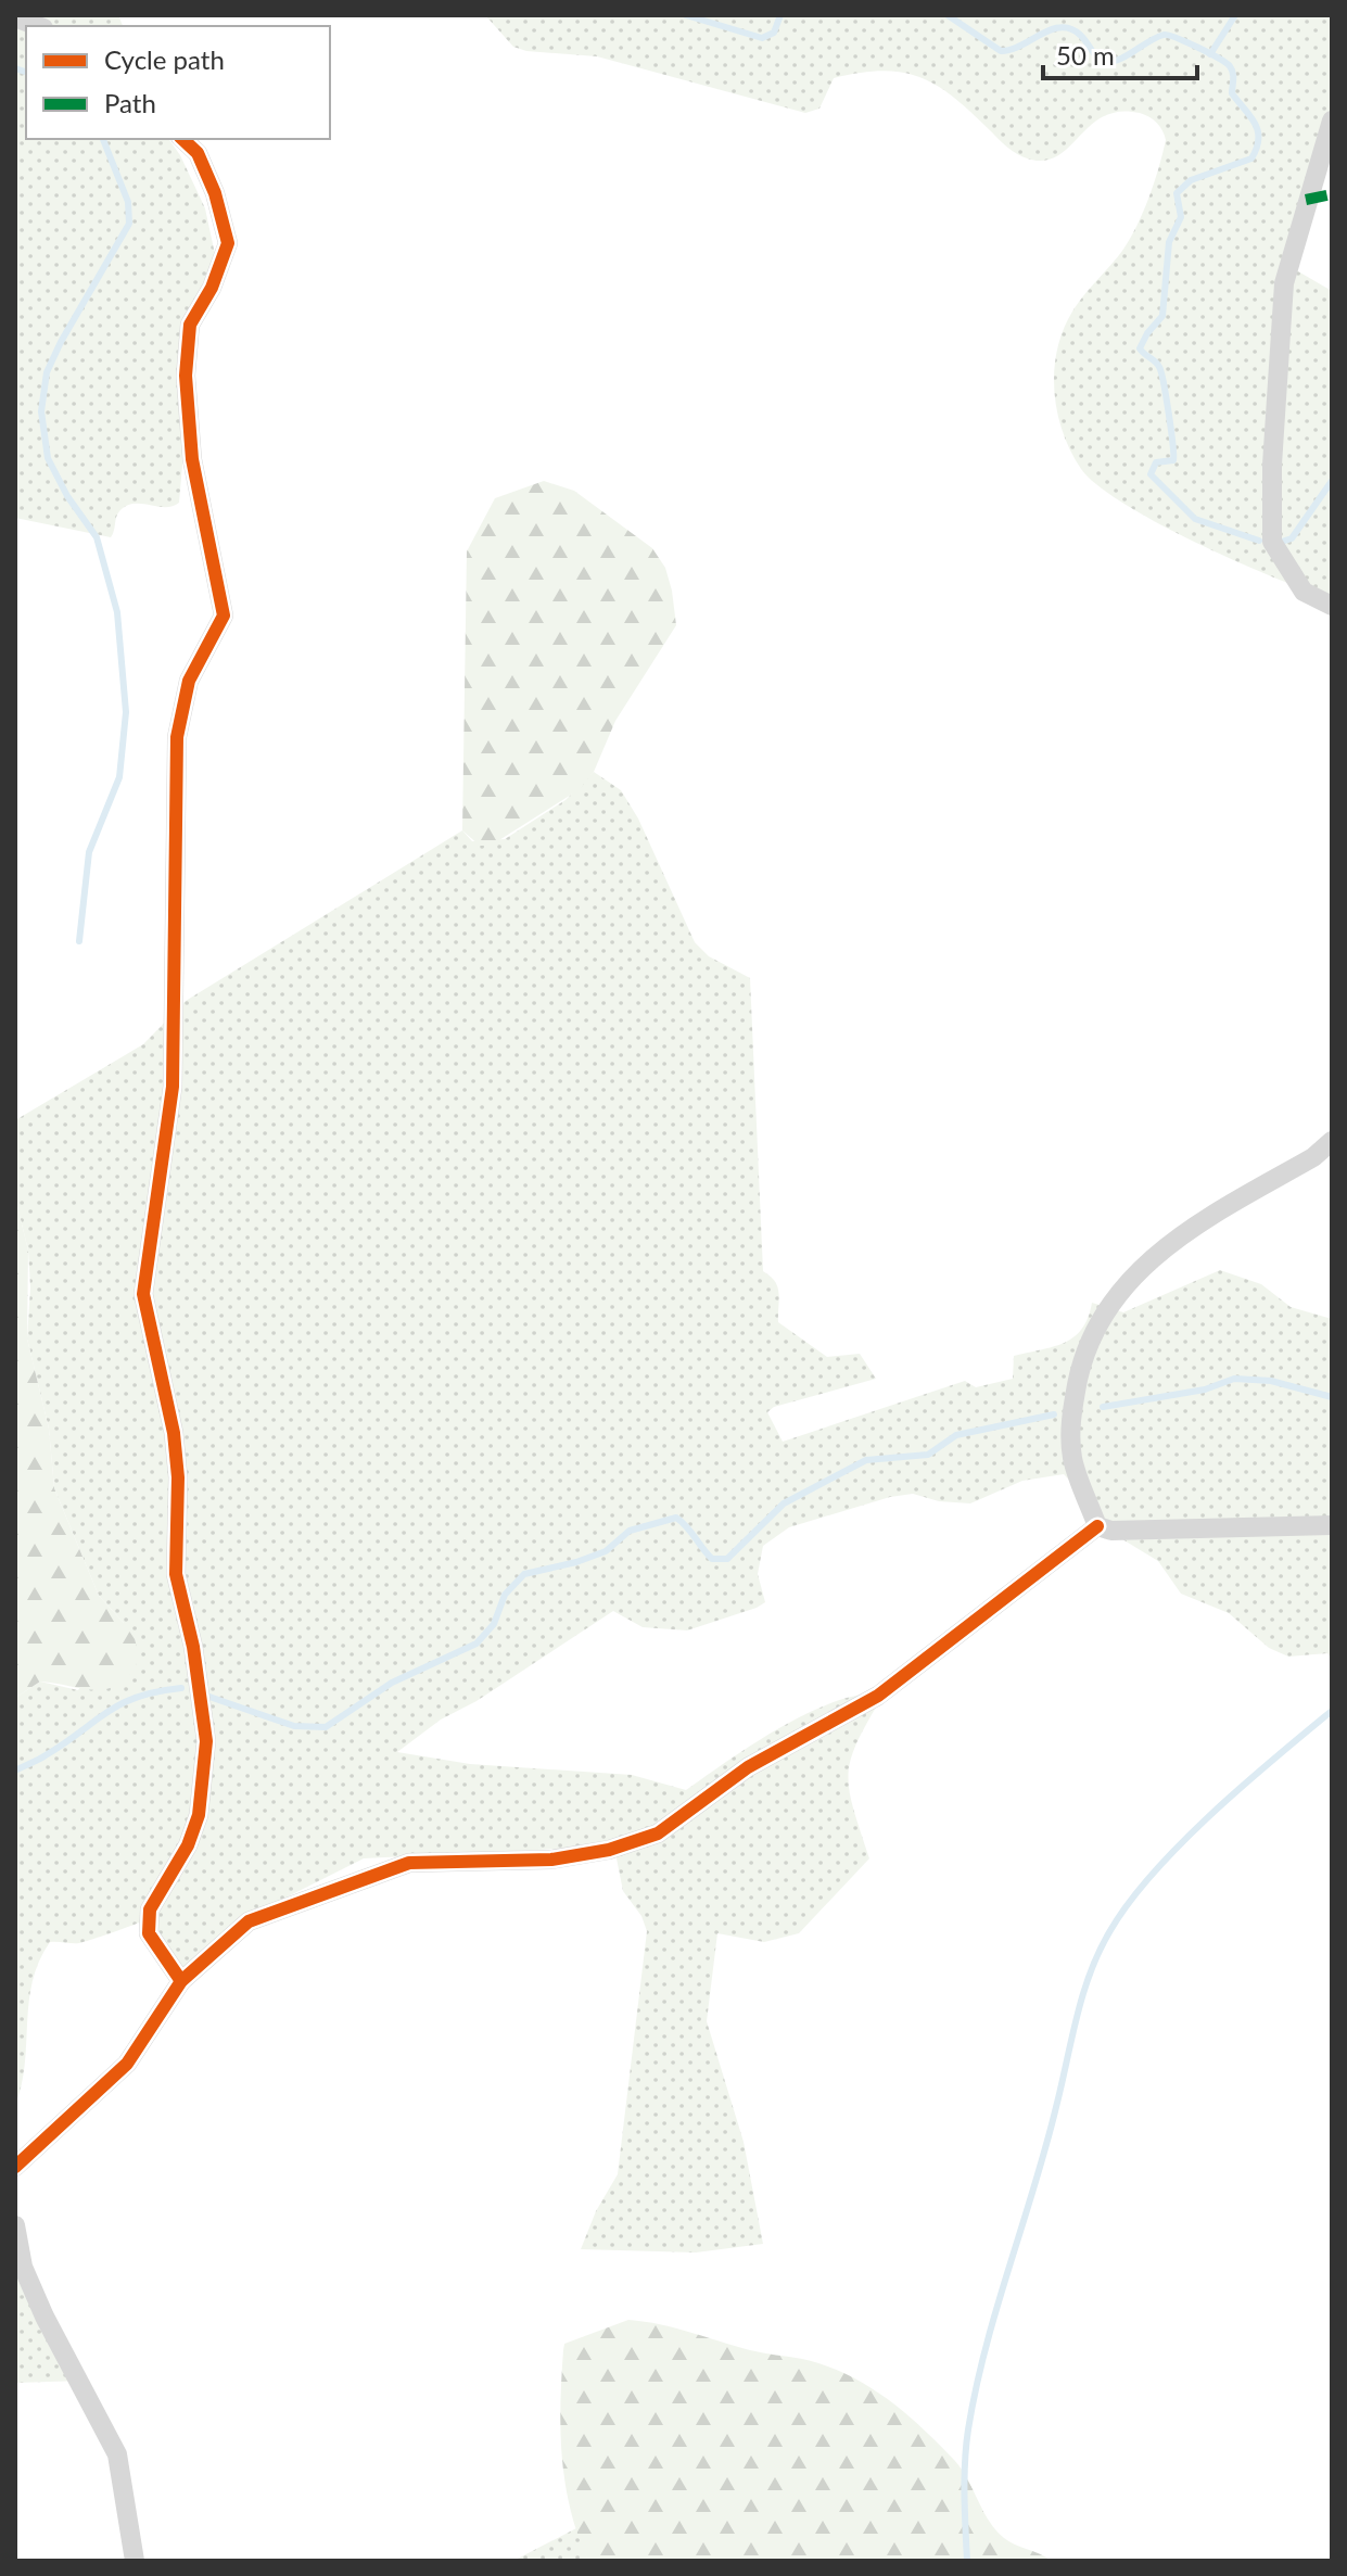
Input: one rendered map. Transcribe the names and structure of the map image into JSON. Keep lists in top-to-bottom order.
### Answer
{
  "legend": ["Cycle path", "Path"],
  "scale_bar": "50 m"
}
